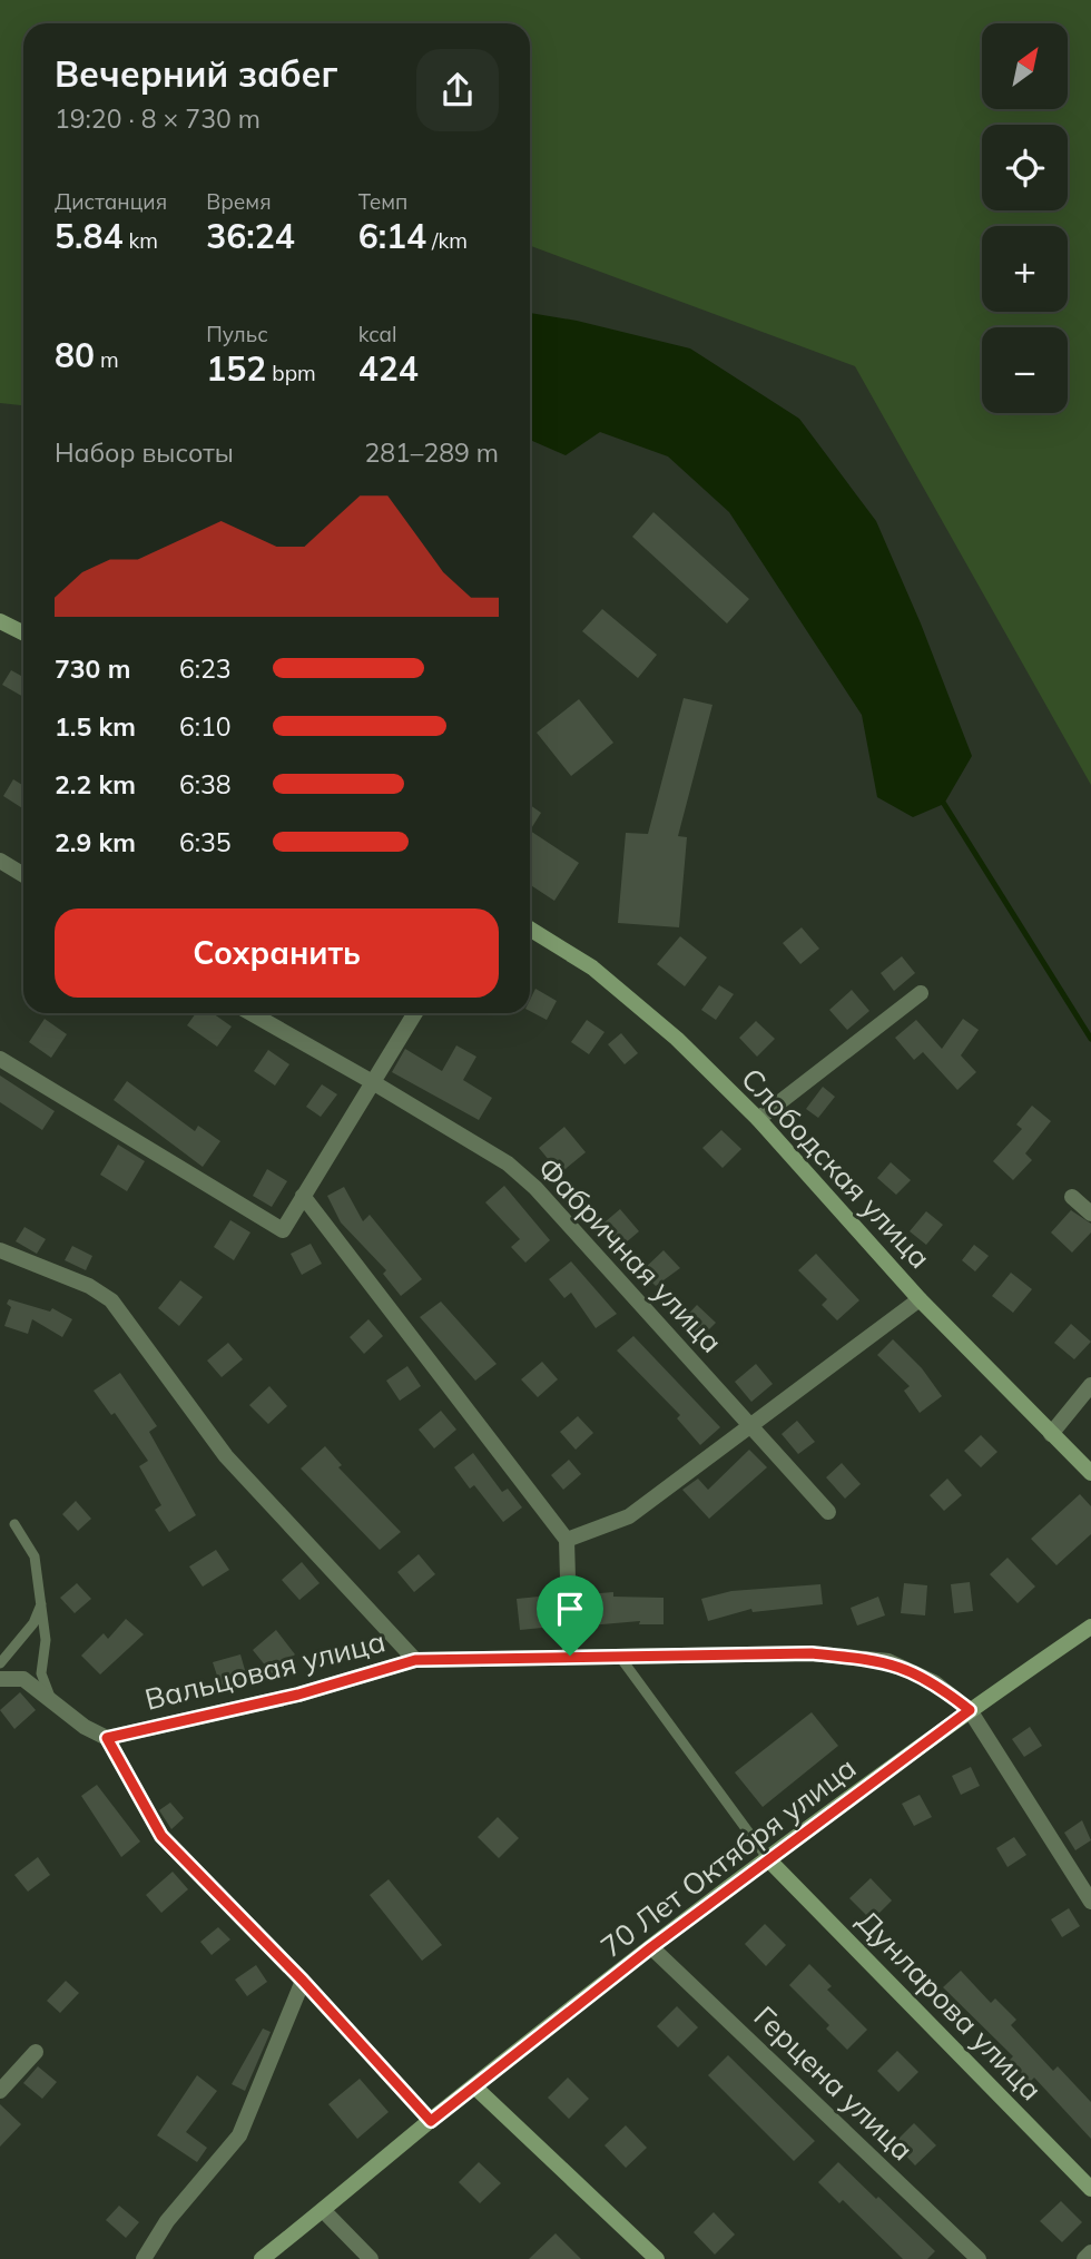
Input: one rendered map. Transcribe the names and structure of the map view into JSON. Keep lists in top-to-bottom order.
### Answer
{
  "streets": {
    "street": [
      "Слободская улица",
      "Фабричная улица",
      "Вальцовая улица",
      "70 Лет Октября улица",
      "Дунларова улица",
      "Герцена улица"
    ]
  },
  "crossings": [
    ["Вальцовая улица", "70 Лет Октября улица"],
    ["70 Лет Октября улица", "Дунларова улица"],
    ["70 Лет Октября улица", "Герцена улица"]
  ],
  "north": "top right",
  "page": {
    "map_buttons": ["+", "−"],
    "heading": ["Вечерний забег", "19:20 · 8 × 730 m"],
    "stats": [
      ["Дистанция", "5.84 km"],
      ["Время", "36:24"],
      ["Темп", "6:14 /km"],
      ["80 m"],
      ["Пульс", "152 bpm"],
      ["kcal", "424"]
    ],
    "chart": ["Набор высоты", "281–289 m"],
    "list": [
      {
        "name": "730 m",
        "note": "6:23"
      },
      {
        "name": "1.5 km",
        "note": "6:10"
      },
      {
        "name": "2.2 km",
        "note": "6:38"
      },
      {
        "name": "2.9 km",
        "note": "6:35"
      }
    ],
    "buttons": "Сохранить"
  }
}
